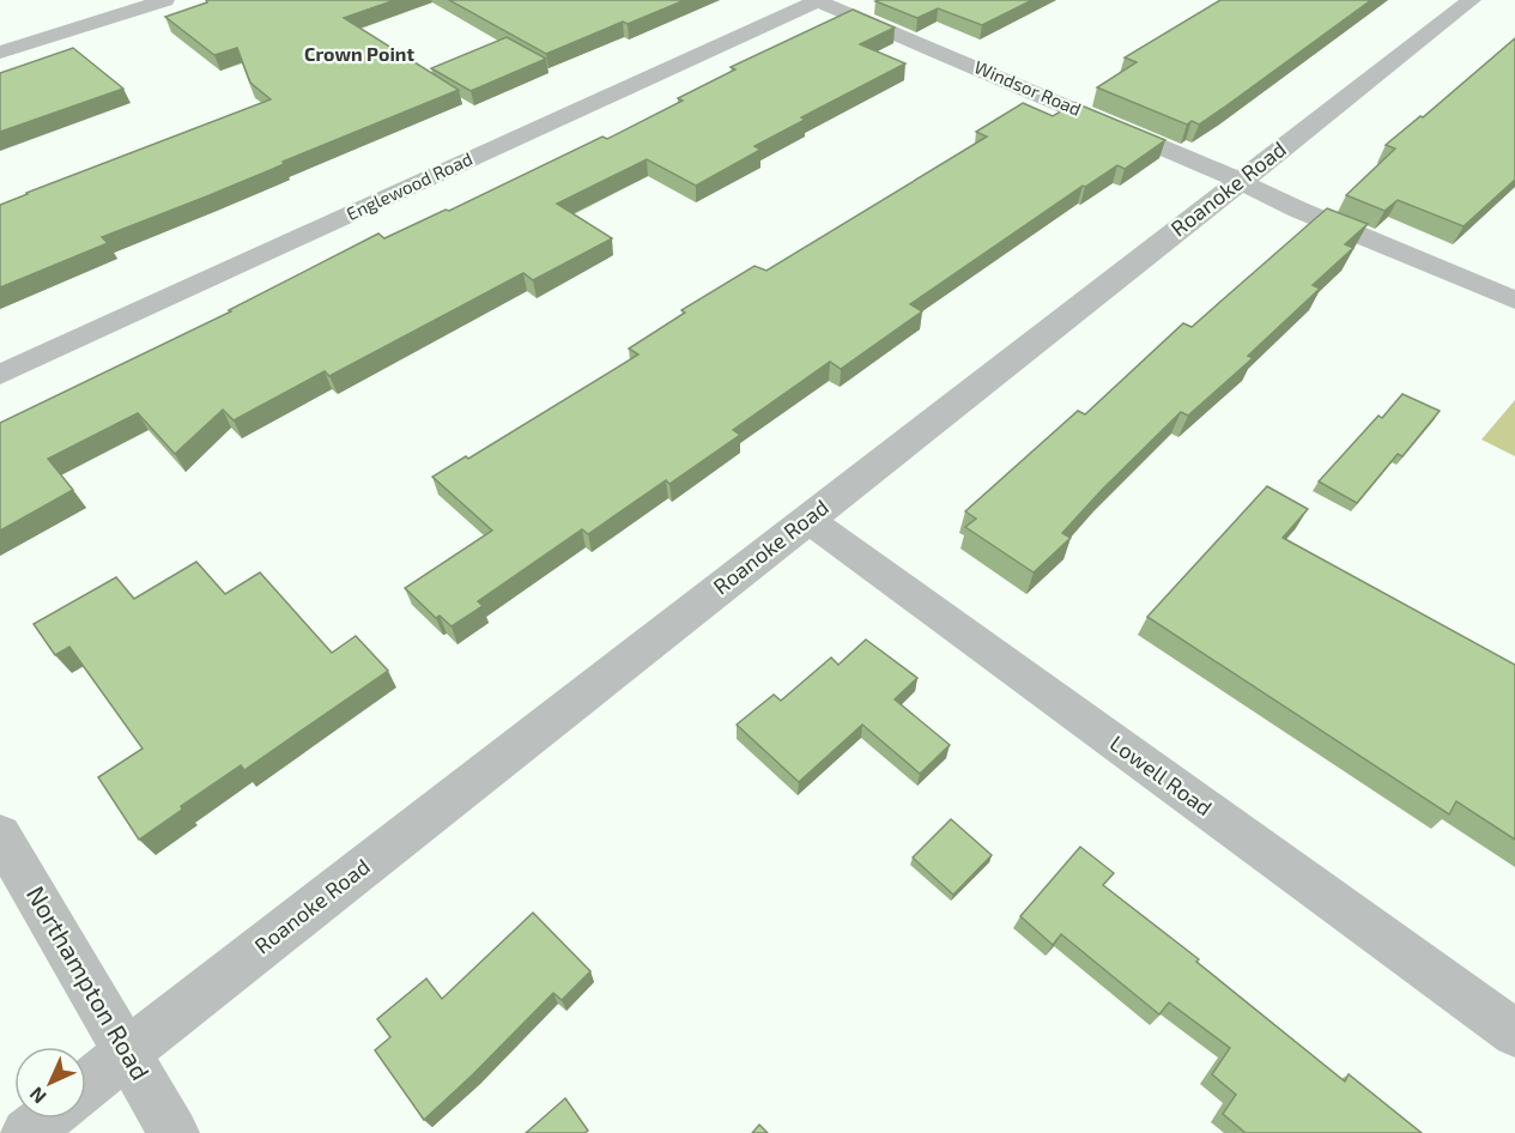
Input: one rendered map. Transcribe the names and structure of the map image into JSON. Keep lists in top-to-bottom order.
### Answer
{
  "streets": {
    "street": [
      "Windsor Road",
      "Englewood Road",
      "Roanoke Road",
      "Lowell Road",
      "Northampton Road"
    ]
  },
  "crossings": [
    ["Windsor Road", "Englewood Road"],
    ["Windsor Road", "Roanoke Road"],
    ["Roanoke Road", "Lowell Road"],
    ["Roanoke Road", "Northampton Road"]
  ],
  "districts": ["Crown Point"],
  "north": "bottom left"
}
